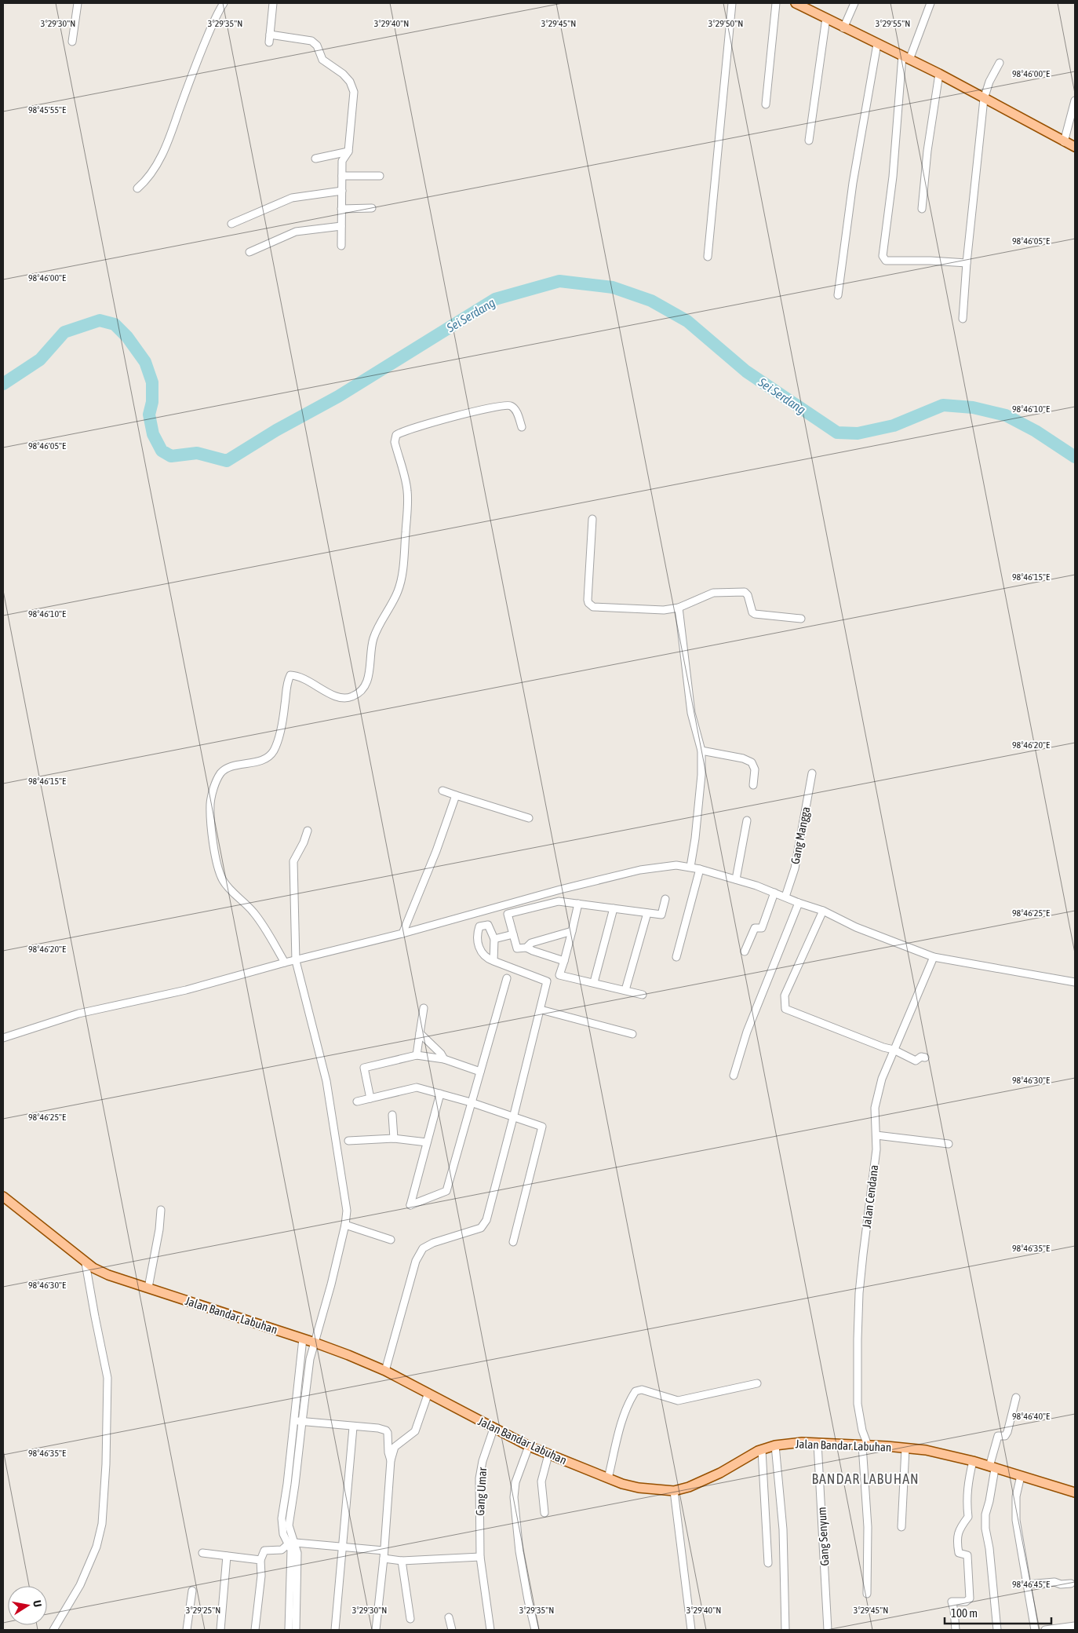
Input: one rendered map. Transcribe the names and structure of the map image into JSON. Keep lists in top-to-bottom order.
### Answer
{
  "streets": {
    "main road": ["Jalan Bandar Labuhan"],
    "street": [
      "Gang Mangga",
      "Jalan Cendana",
      "Gang Umar",
      "Gang Senyum"
    ]
  },
  "crossings": [
    ["Jalan Cendana", "Jalan Bandar Labuhan"],
    ["Jalan Bandar Labuhan", "Gang Umar"],
    ["Jalan Bandar Labuhan", "Gang Senyum"]
  ],
  "districts": ["BANDAR LABUHAN"],
  "water": ["Sei Serdang"],
  "scale_bar": "100 m",
  "north": "right",
  "coordinates": [
    "3°29'30\"N",
    "3°29'35\"N",
    "3°29'40\"N",
    "3°29'45\"N",
    "3°29'50\"N",
    "3°29'55\"N",
    "98°46'00\"E",
    "98°45'55\"E",
    "98°46'05\"E",
    "98°46'10\"E",
    "98°46'15\"E",
    "98°46'20\"E",
    "98°46'25\"E",
    "98°46'30\"E",
    "98°46'35\"E",
    "98°46'40\"E",
    "98°46'45\"E",
    "3°29'25\"N"
  ]
}
